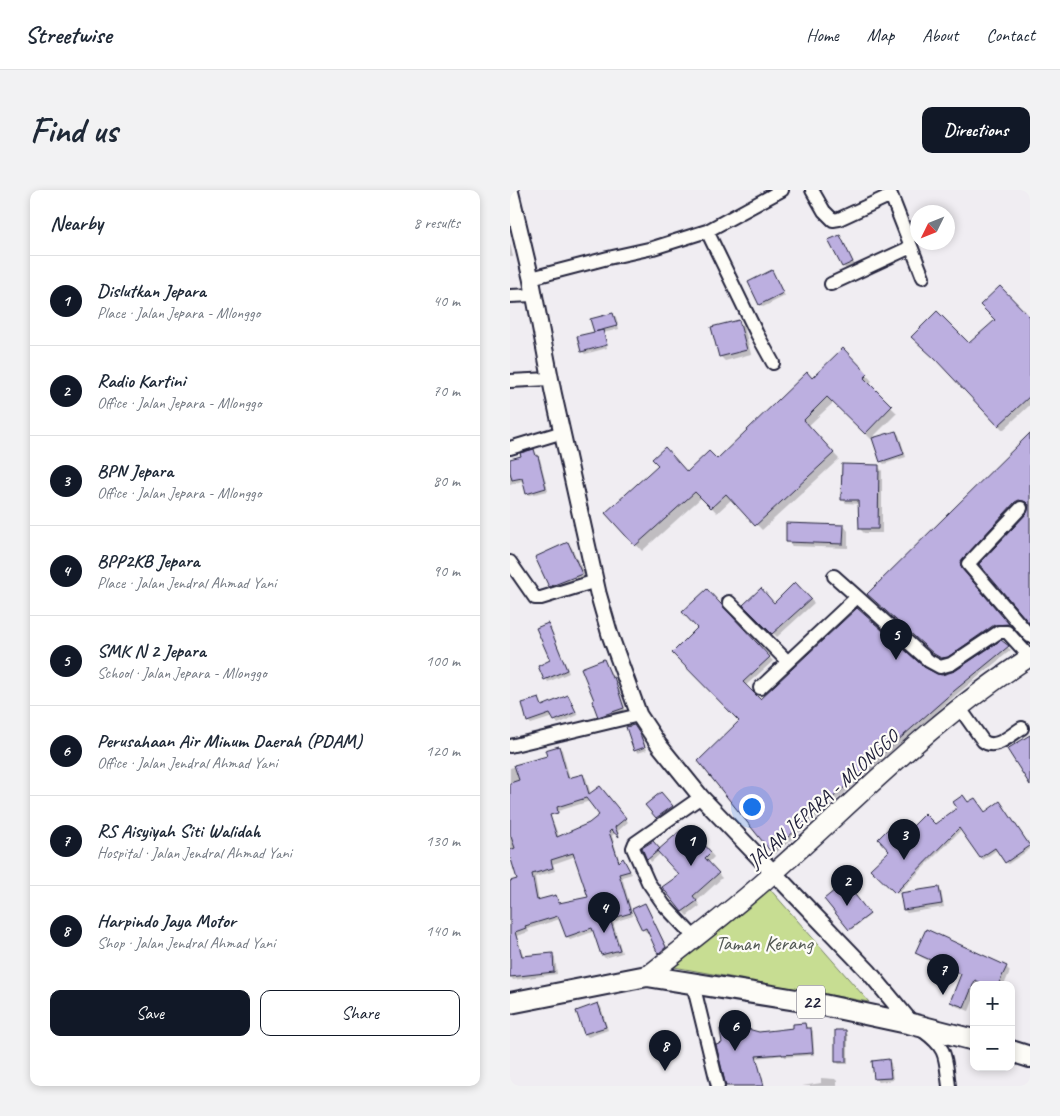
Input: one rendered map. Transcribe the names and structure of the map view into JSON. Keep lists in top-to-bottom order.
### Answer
{
  "streets": {
    "highway": ["22"],
    "main road": ["JALAN JEPARA - MLONGGO"]
  },
  "crossings": [
    ["JALAN JEPARA - MLONGGO", "22"]
  ],
  "parks": ["Taman Kerang"],
  "north": "bottom left",
  "page": {
    "header": "Streetwise",
    "nav": [
      "Home",
      "Map",
      "About",
      "Contact"
    ],
    "buttons": [
      "Directions",
      ["Save", "Share"]
    ],
    "title": "Find us",
    "heading": ["Nearby", "8 results"],
    "list": [
      {
        "mark": "1",
        "name": "Dislutkan Jepara",
        "note": "Place · Jalan Jepara - Mlonggo",
        "value": "40 m"
      },
      {
        "mark": "2",
        "name": "Radio Kartini",
        "note": "Office · Jalan Jepara - Mlonggo",
        "value": "70 m"
      },
      {
        "mark": "3",
        "name": "BPN Jepara",
        "note": "Office · Jalan Jepara - Mlonggo",
        "value": "80 m"
      },
      {
        "mark": "4",
        "name": "BPP2KB Jepara",
        "note": "Place · Jalan Jendral Ahmad Yani",
        "value": "90 m"
      },
      {
        "mark": "5",
        "name": "SMK N 2 Jepara",
        "note": "School · Jalan Jepara - Mlonggo",
        "value": "100 m"
      },
      {
        "mark": "6",
        "name": "Perusahaan Air Minum Daerah (PDAM)",
        "note": "Office · Jalan Jendral Ahmad Yani",
        "value": "120 m"
      },
      {
        "mark": "7",
        "name": "RS Aisyiyah Siti Walidah",
        "note": "Hospital · Jalan Jendral Ahmad Yani",
        "value": "130 m"
      },
      {
        "mark": "8",
        "name": "Harpindo Jaya Motor",
        "note": "Shop · Jalan Jendral Ahmad Yani",
        "value": "140 m"
      }
    ],
    "pins": [
      "5",
      "3",
      "1",
      "2",
      "4",
      "7",
      "6",
      "8"
    ],
    "map_buttons": ["+", "−"]
  }
}
